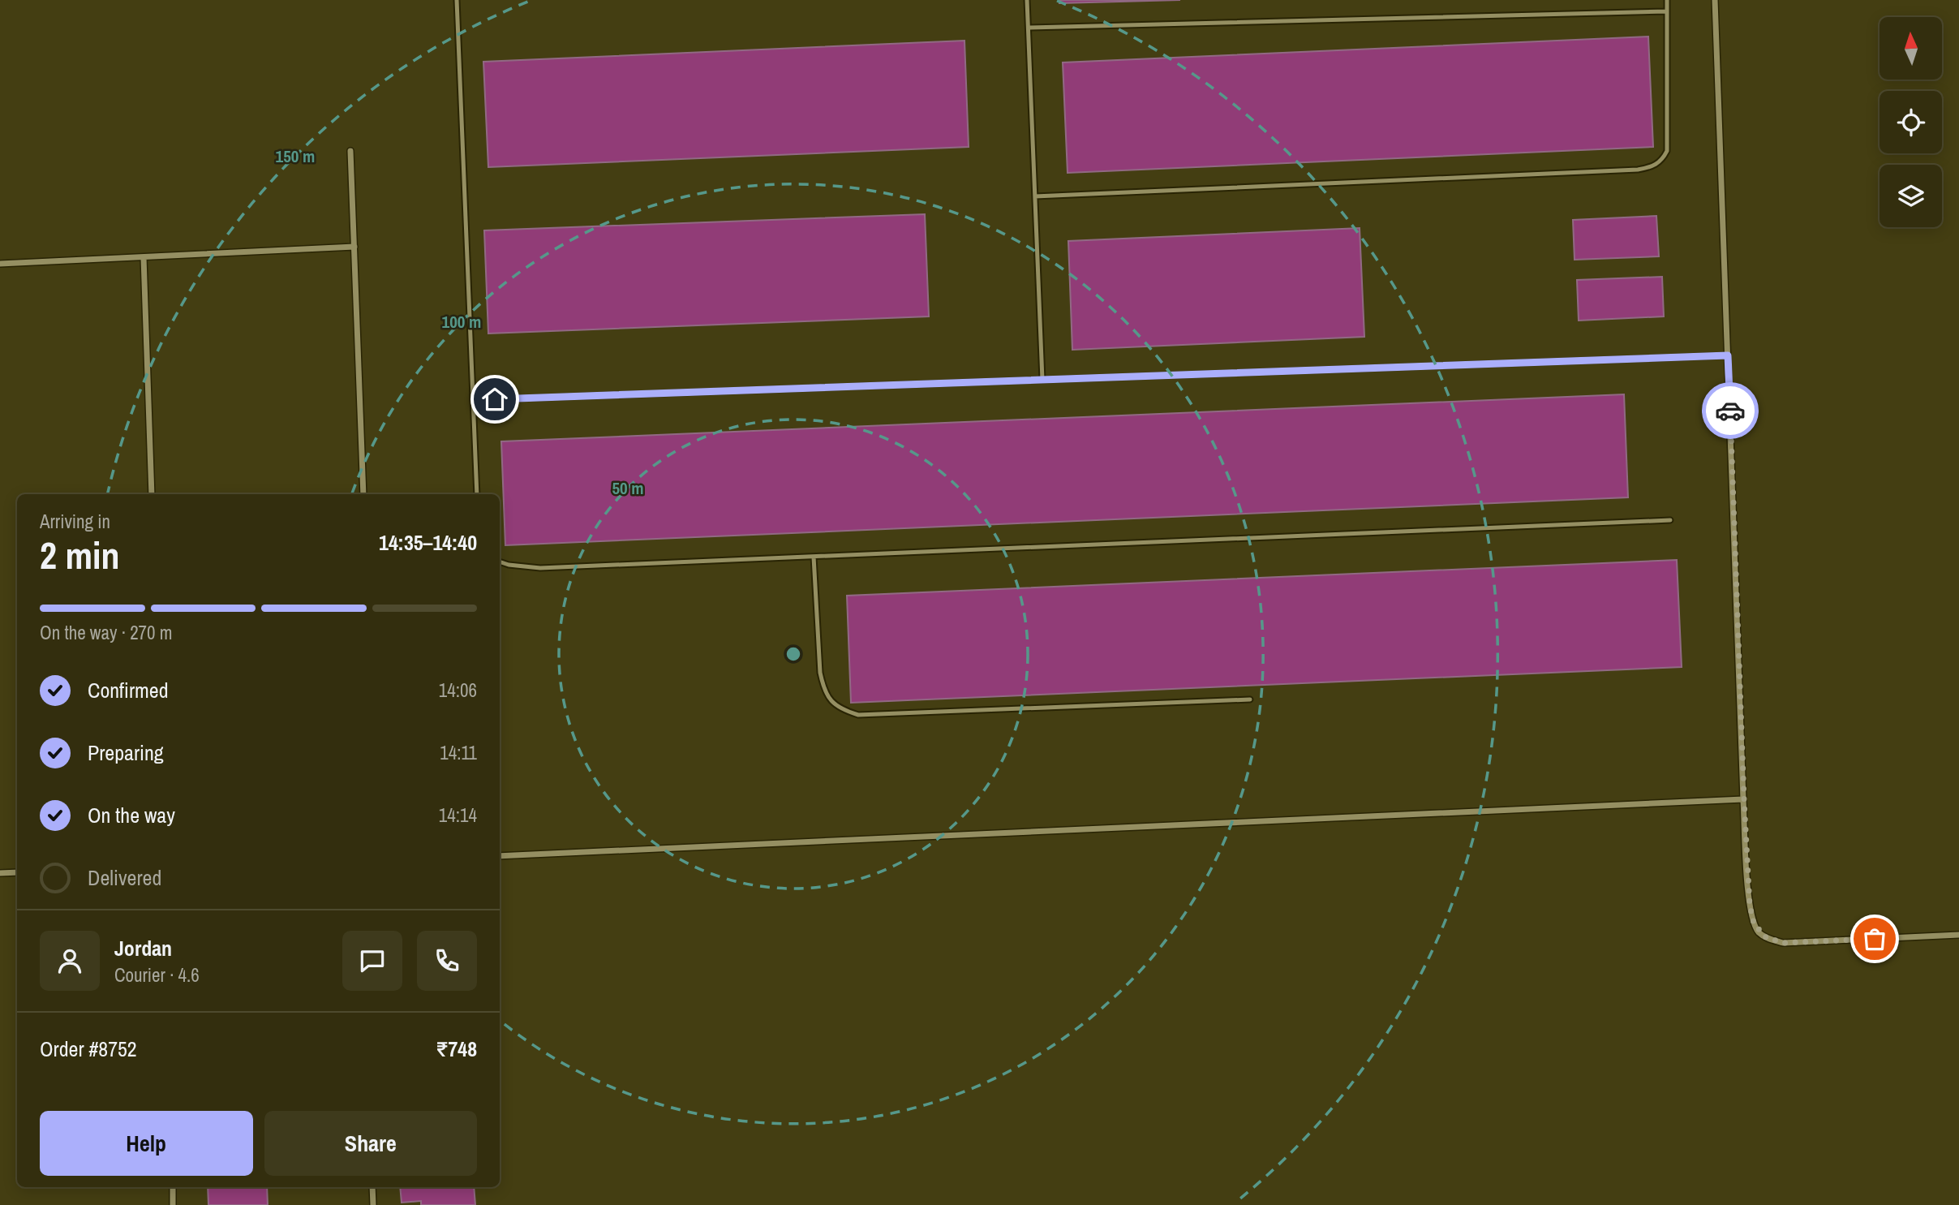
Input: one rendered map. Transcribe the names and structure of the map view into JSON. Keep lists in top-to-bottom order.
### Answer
{
  "north": "top",
  "page": {
    "heading": ["2 min", "Arriving in", "14:35–14:40"],
    "panel": [
      "Jordan",
      "Courier · 4.6",
      "Order #8752",
      "₹748"
    ],
    "bar": "On the way · 270 m",
    "list": [
      ["Confirmed", "14:06"],
      ["Preparing", "14:11"],
      ["On the way", "14:14"],
      "Delivered"
    ],
    "buttons": ["Help", "Share"]
  },
  "rings": ["150 m", "100 m", "50 m"]
}
